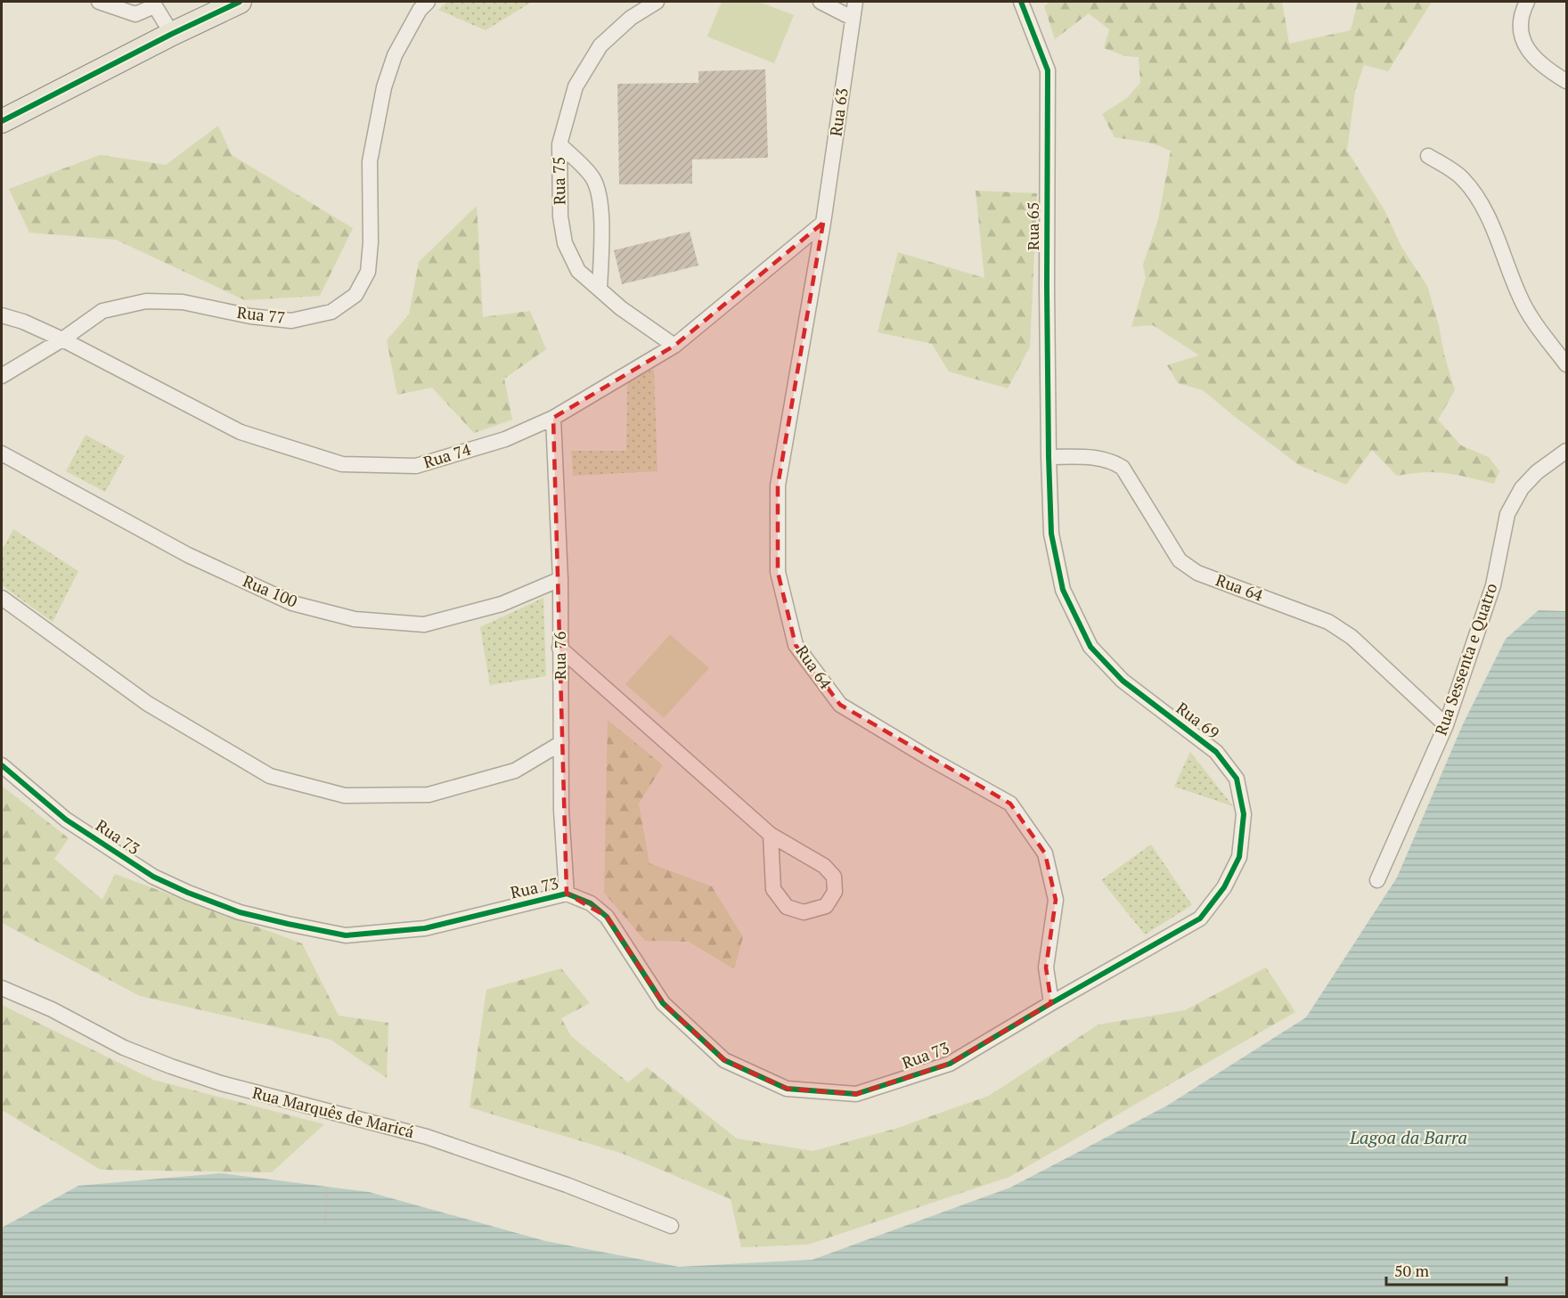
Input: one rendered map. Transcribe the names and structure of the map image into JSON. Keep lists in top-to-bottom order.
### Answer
{
  "streets": {
    "street": [
      "Rua 63",
      "Rua 75",
      "Rua 65",
      "Rua 77",
      "Rua 74",
      "Rua 64",
      "Rua 100",
      "Rua 76",
      "Rua Sessenta e Quatro",
      "Rua 69",
      "Rua 73",
      "Rua Marquês de Maricá"
    ]
  },
  "crossings": [
    ["Rua 63", "Rua 74"],
    ["Rua 63", "Rua 64"],
    ["Rua 75", "Rua 74"],
    ["Rua 65", "Rua 64"],
    ["Rua 65", "Rua 69"],
    ["Rua 77", "Rua 74"],
    ["Rua 74", "Rua 64"],
    ["Rua 74", "Rua 76"],
    ["Rua 64", "Rua Sessenta e Quatro"],
    ["Rua 64", "Rua 69"],
    ["Rua 64", "Rua 73"],
    ["Rua 100", "Rua 76"],
    ["Rua 76", "Rua 73"],
    ["Rua 69", "Rua 73"]
  ],
  "water": ["Lagoa da Barra"],
  "scale_bar": "50 m"
}
